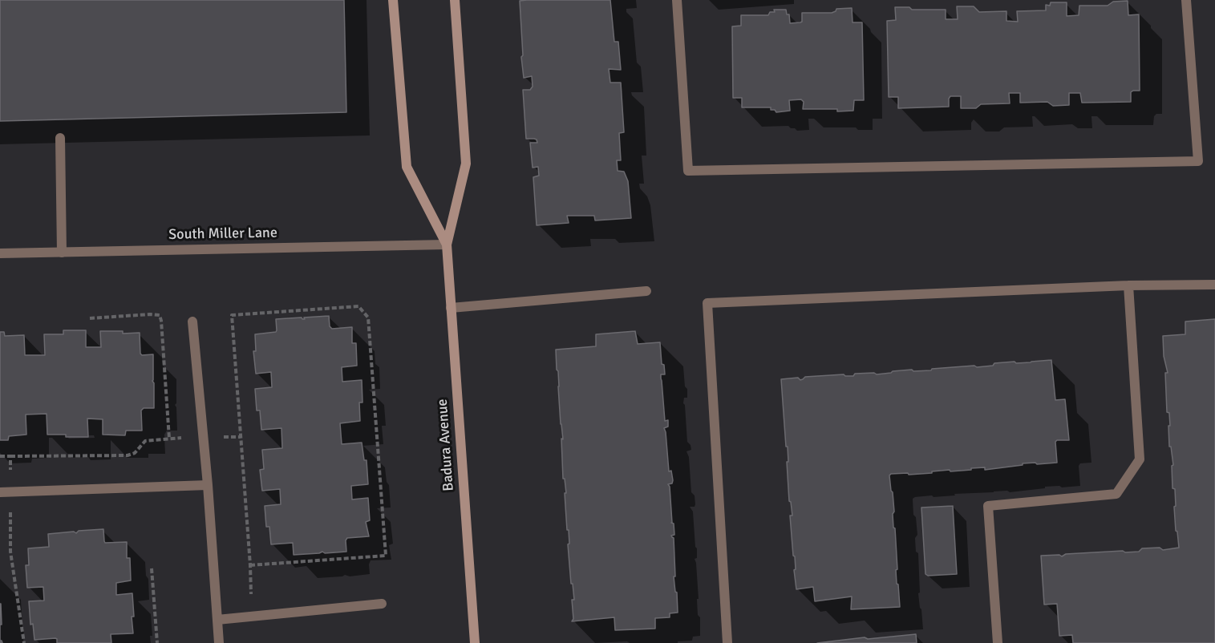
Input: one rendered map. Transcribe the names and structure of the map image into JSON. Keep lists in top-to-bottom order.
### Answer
{
  "streets": {
    "main road": ["Badura Avenue"],
    "street": ["South Miller Lane"]
  },
  "crossings": [
    ["South Miller Lane", "Badura Avenue"]
  ]
}
